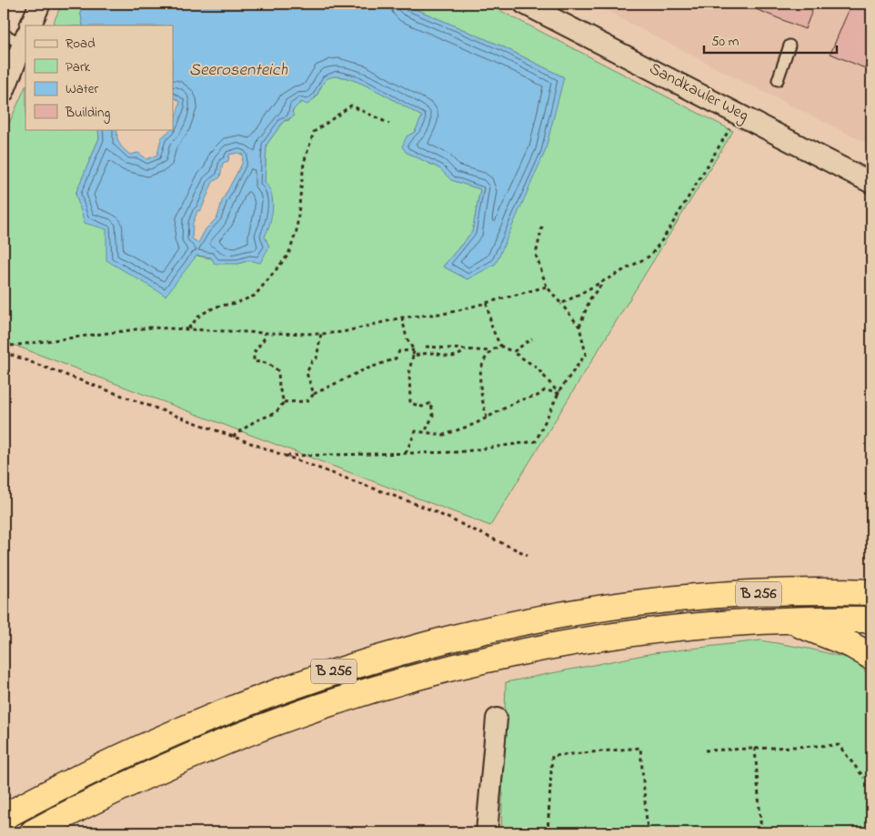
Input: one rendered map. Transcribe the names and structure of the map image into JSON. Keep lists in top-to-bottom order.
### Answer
{
  "streets": {
    "highway": ["B 256"],
    "street": ["Sandkauler Weg"]
  },
  "water": ["Seerosenteich"],
  "legend": [
    "Road",
    "Park",
    "Water",
    "Building"
  ],
  "scale_bar": "50 m"
}
